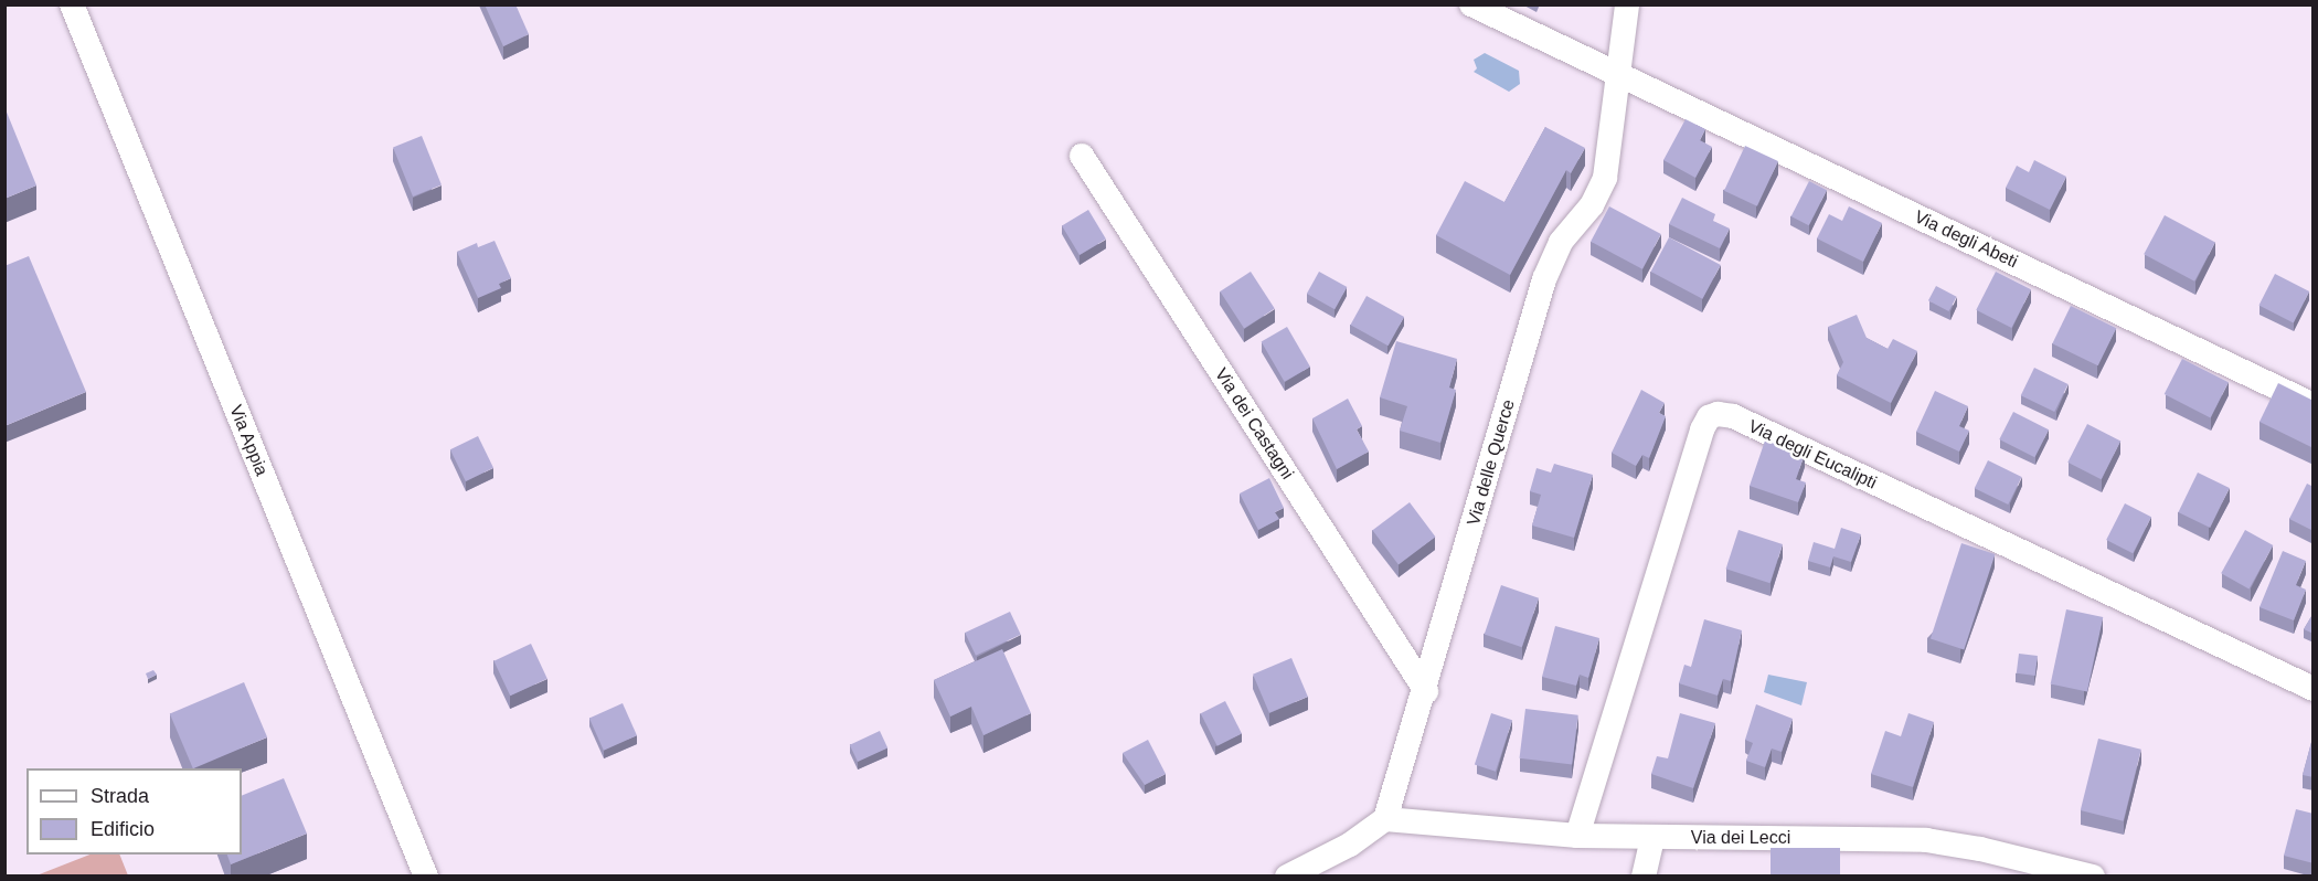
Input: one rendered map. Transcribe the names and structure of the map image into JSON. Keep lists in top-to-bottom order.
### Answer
{
  "streets": {
    "street": [
      "Via degli Abeti",
      "Via dei Castagni",
      "Via Appia",
      "Via degli Eucalipti",
      "Via delle Querce",
      "Via dei Lecci"
    ]
  },
  "crossings": [
    ["Via degli Abeti", "Via delle Querce"],
    ["Via dei Castagni", "Via delle Querce"],
    ["Via degli Eucalipti", "Via dei Lecci"],
    ["Via delle Querce", "Via dei Lecci"]
  ],
  "legend": ["Strada", "Edificio"]
}
